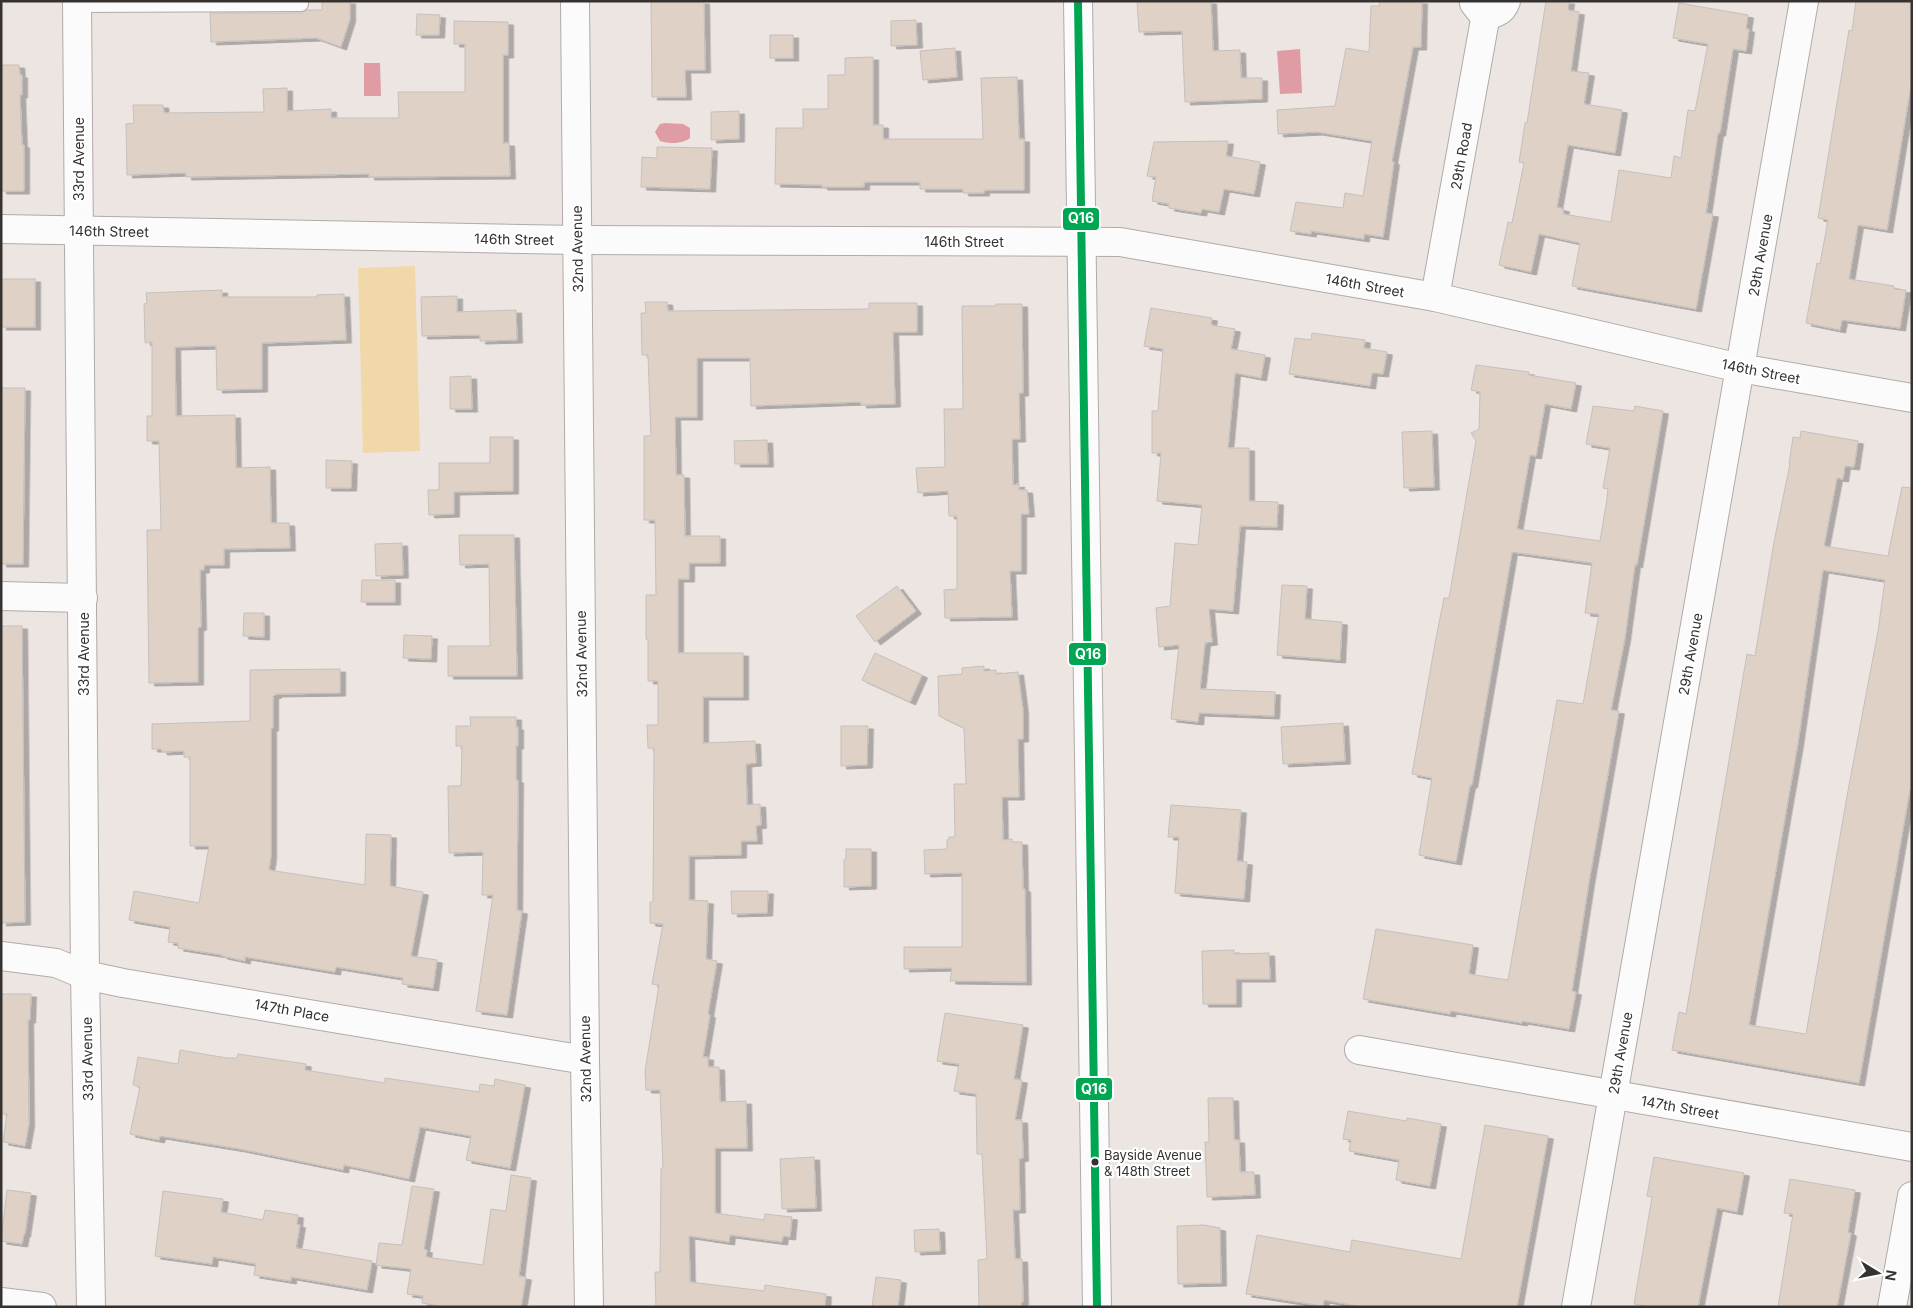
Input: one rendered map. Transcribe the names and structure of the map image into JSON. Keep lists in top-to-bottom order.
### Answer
{
  "streets": {
    "street": [
      "29th Road",
      "33rd Avenue",
      "146th Street",
      "32nd Avenue",
      "29th Avenue",
      "147th Place",
      "147th Street"
    ]
  },
  "crossings": [
    ["29th Road", "146th Street"],
    ["33rd Avenue", "146th Street"],
    ["33rd Avenue", "147th Place"],
    ["146th Street", "32nd Avenue"],
    ["146th Street", "29th Avenue"],
    ["32nd Avenue", "147th Place"],
    ["29th Avenue", "147th Street"]
  ],
  "places": ["Bayside Avenue & 148th Street"],
  "lines": ["transit line Q16"],
  "north": "right"
}
